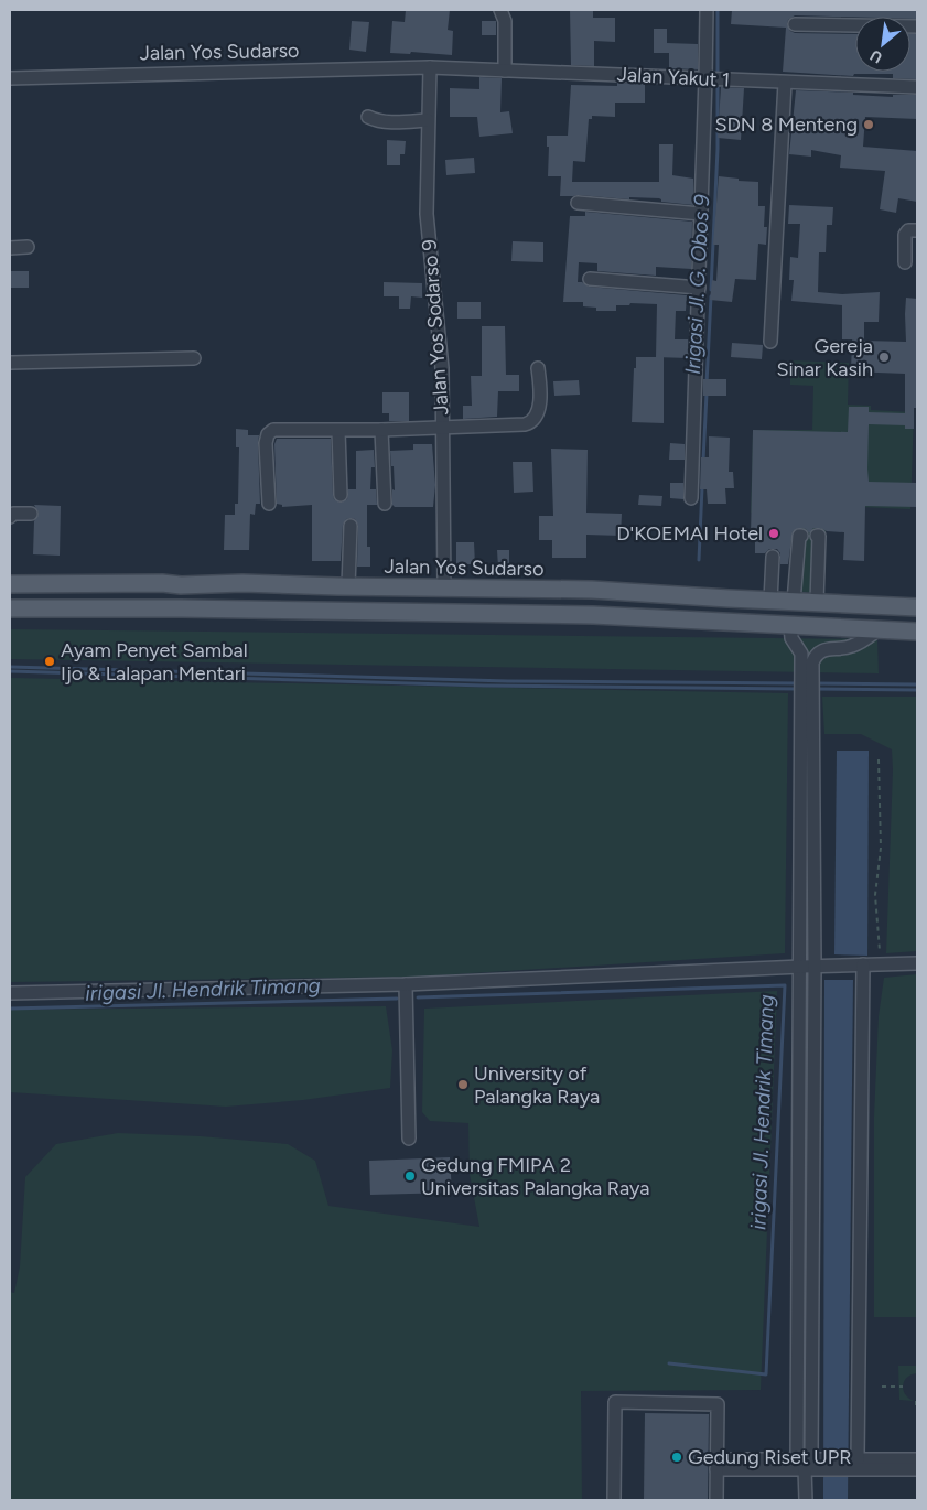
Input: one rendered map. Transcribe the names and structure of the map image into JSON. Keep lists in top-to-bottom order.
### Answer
{
  "streets": {
    "main road": ["Jalan Yos Sudarso"],
    "street": ["Jalan Yakut 1", "Jalan Yos Sodarso 9"]
  },
  "crossings": [
    ["Jalan Yos Sudarso", "Jalan Yakut 1"],
    ["Jalan Yos Sudarso", "Jalan Yos Sodarso 9"],
    ["Jalan Yakut 1", "Jalan Yos Sodarso 9"]
  ],
  "water": ["Irigasi Jl. G. Obos 9", "irigasi Jl. Hendrik Timang"],
  "places": [
    "SDN 8 Menteng",
    "Gereja Sinar Kasih",
    "D'KOEMAI Hotel",
    "Ayam Penyet Sambal Ijo & Lalapan Mentari",
    "University of Palangka Raya",
    "Gedung FMIPA 2 Universitas Palangka Raya",
    "Gedung Riset UPR"
  ],
  "north": "bottom left"
}
